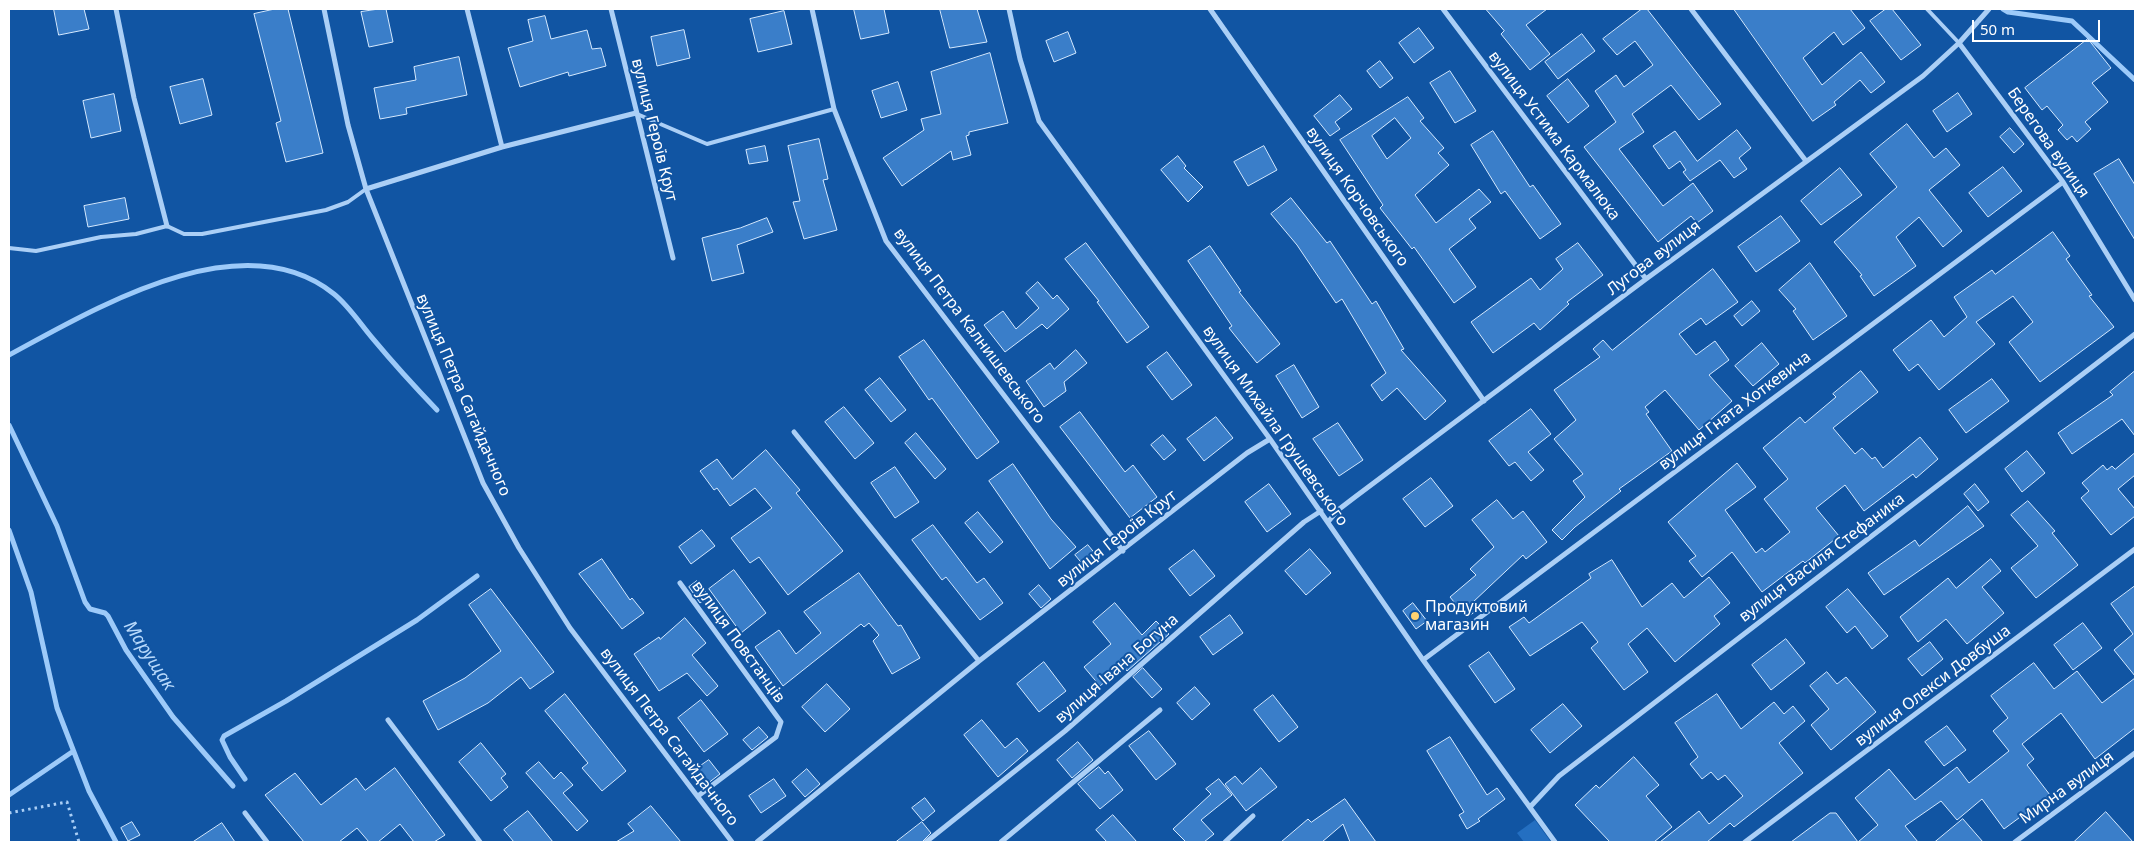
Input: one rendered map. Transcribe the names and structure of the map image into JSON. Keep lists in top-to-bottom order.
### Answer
{
  "streets": {
    "street": [
      "вулиця Героїв Крут",
      "вулиця Устима Кармалюка",
      "Берегова вулиця",
      "вулиця Корчовського",
      "Лугова вулиця",
      "вулиця Петра Калнишевського",
      "вулиця Петра Сагайдачного",
      "вулиця Гната Хоткевича",
      "вулиця Михайла Грушевського",
      "вулиця Василя Стефаника",
      "вулиця Повстанців",
      "вулиця Івана Богуна",
      "вулиця Олекси Довбуша",
      "Мирна вулиця"
    ]
  },
  "crossings": [
    ["вулиця Героїв Крут", "вулиця Петра Калнишевського"],
    ["вулиця Героїв Крут", "вулиця Михайла Грушевського"],
    ["вулиця Устима Кармалюка", "Лугова вулиця"],
    ["Берегова вулиця", "Лугова вулиця"],
    ["Берегова вулиця", "вулиця Гната Хоткевича"],
    ["вулиця Корчовського", "Лугова вулиця"],
    ["Лугова вулиця", "вулиця Михайла Грушевського"],
    ["вулиця Петра Сагайдачного", "вулиця Повстанців"],
    ["вулиця Гната Хоткевича", "вулиця Михайла Грушевського"],
    ["вулиця Михайла Грушевського", "вулиця Василя Стефаника"],
    ["вулиця Михайла Грушевського", "вулиця Івана Богуна"]
  ],
  "water": ["Марущак"],
  "places": ["Продуктовий магазин"],
  "scale_bar": "50 m"
}
